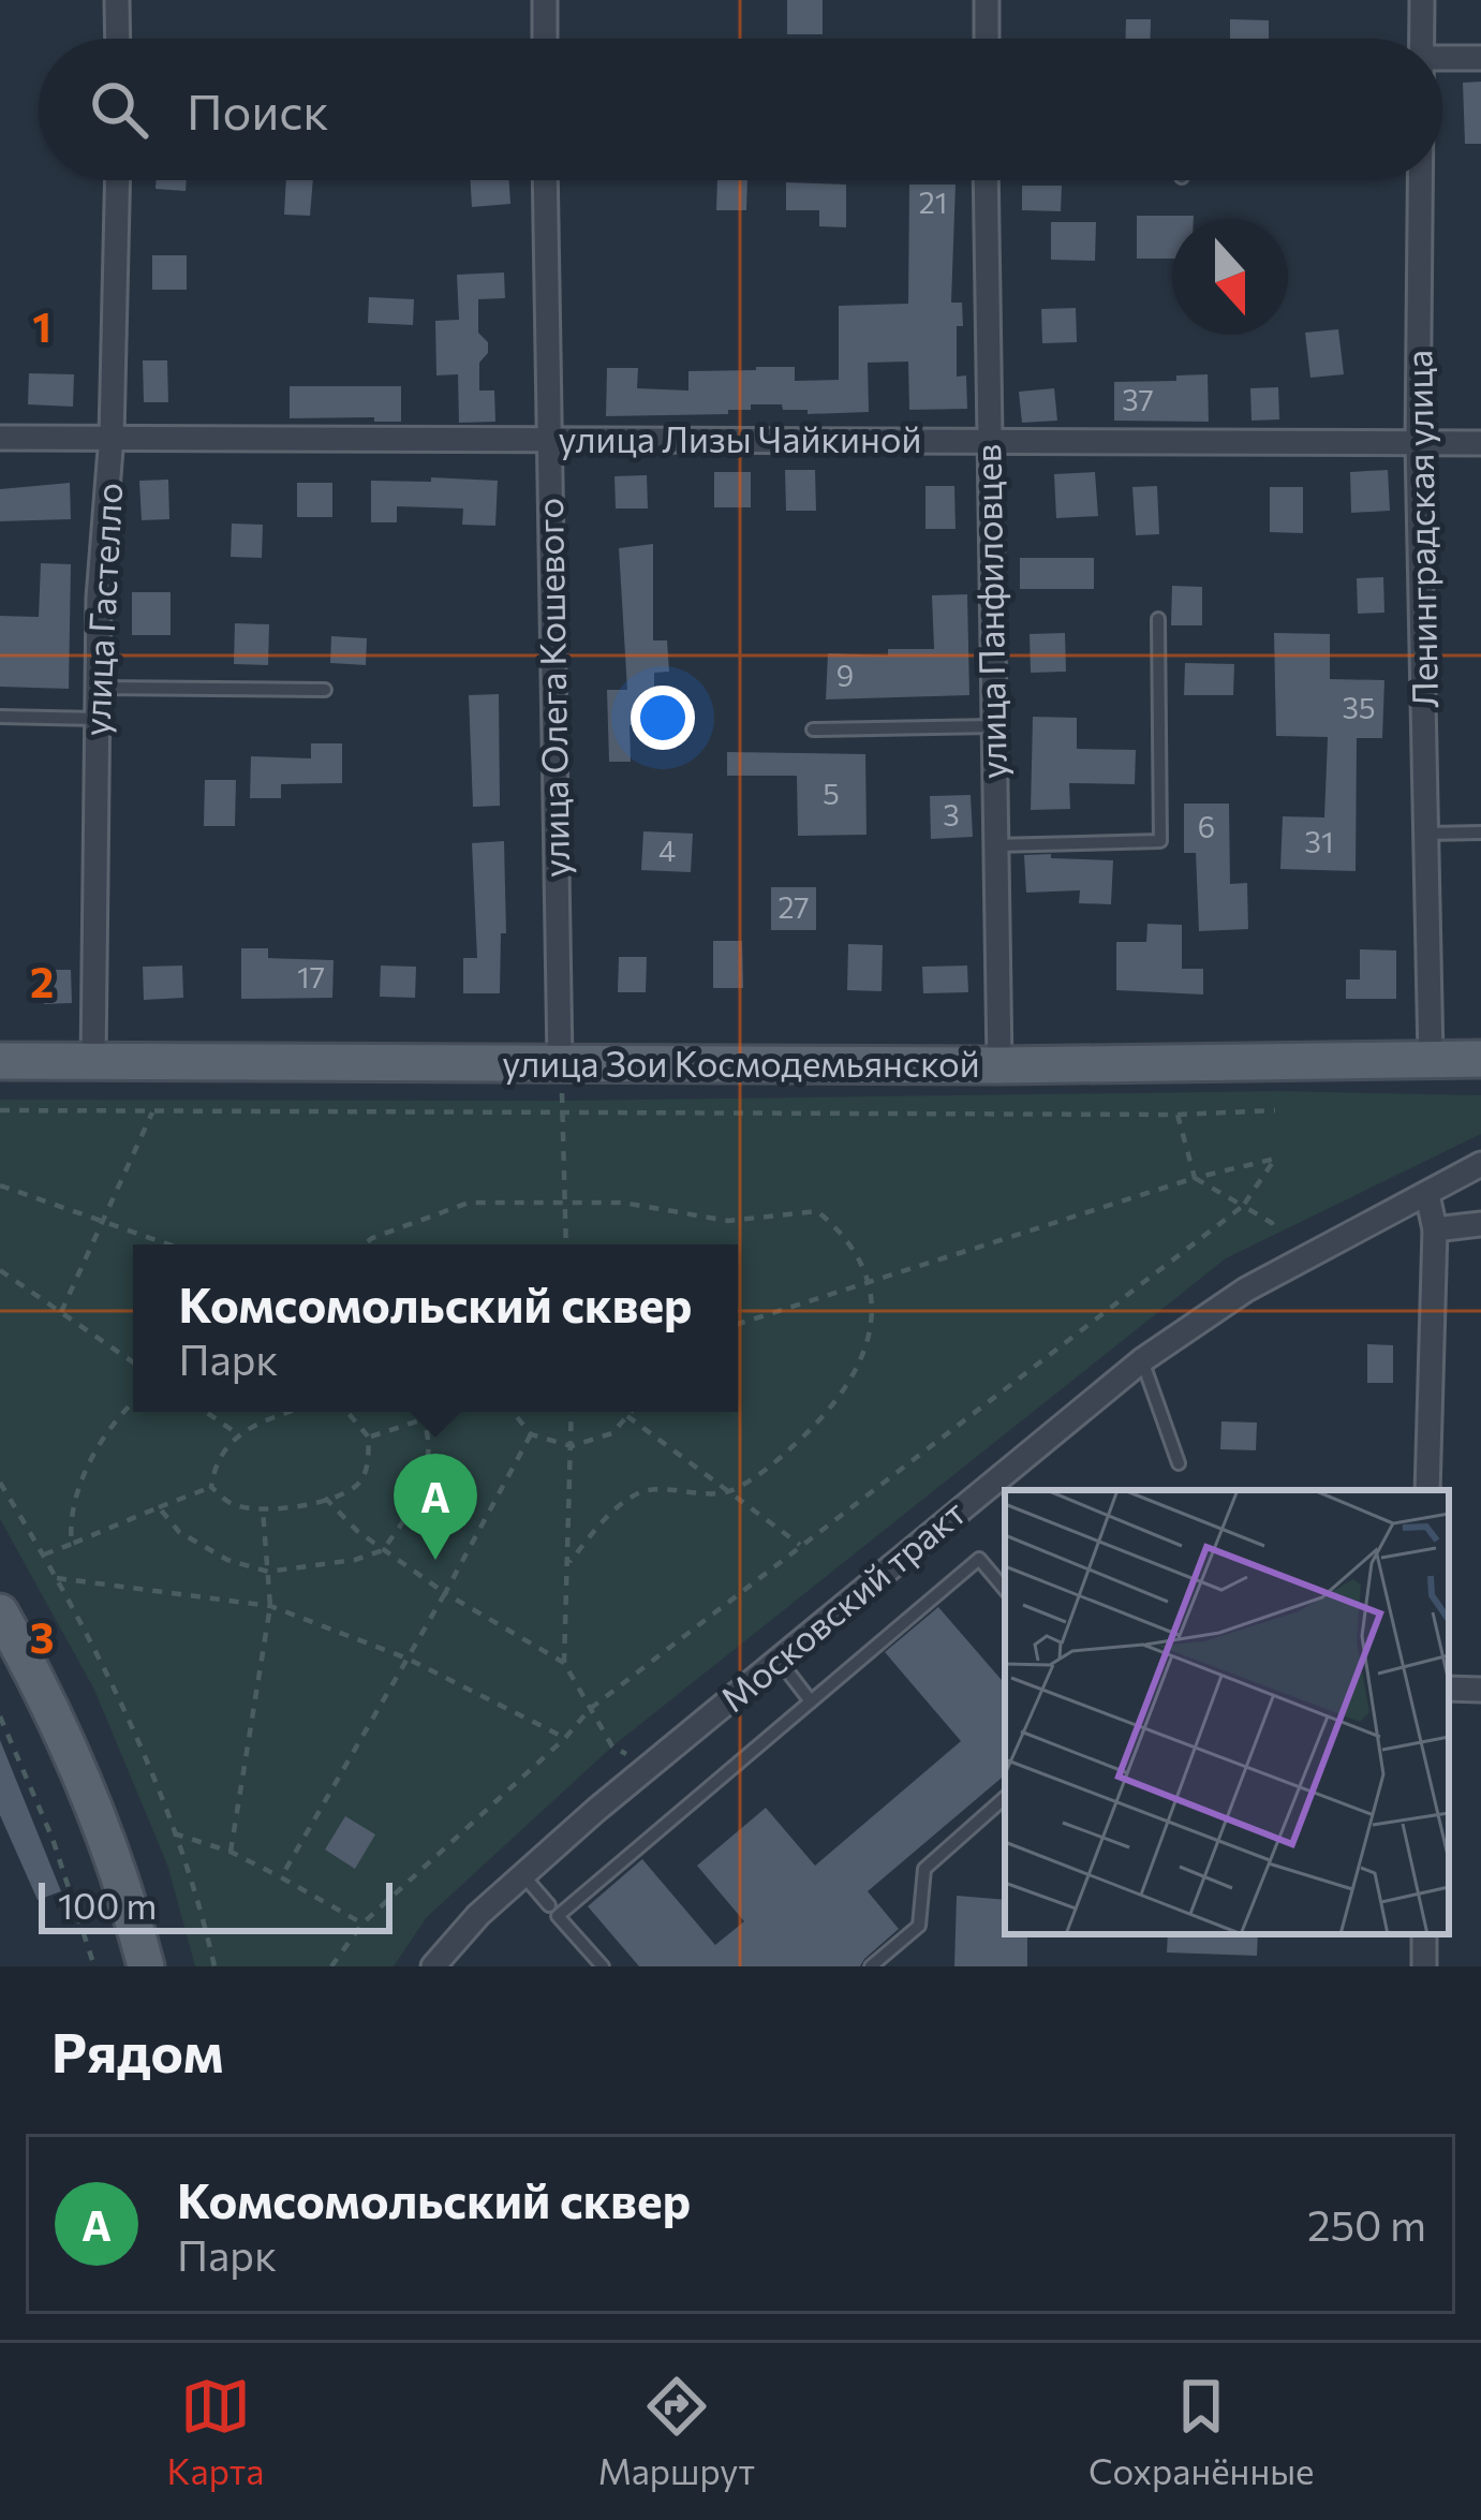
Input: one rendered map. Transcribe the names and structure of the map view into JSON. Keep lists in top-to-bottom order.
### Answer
{
  "streets": {
    "main road": ["улица Зои Космодемьянской"],
    "street": [
      "улица Лизы Чайкиной",
      "Ленинградская улица",
      "улица Гастелло",
      "улица Панфиловцев",
      "улица Олега Кошевого",
      "Московский тракт"
    ]
  },
  "crossings": [
    ["улица Лизы Чайкиной", "Ленинградская улица"],
    ["улица Лизы Чайкиной", "улица Гастелло"],
    ["улица Лизы Чайкиной", "улица Панфиловцев"],
    ["улица Лизы Чайкиной", "улица Олега Кошевого"],
    ["Ленинградская улица", "улица Зои Космодемьянской"],
    ["улица Гастелло", "улица Зои Космодемьянской"],
    ["улица Панфиловцев", "улица Зои Космодемьянской"],
    ["улица Олега Кошевого", "улица Зои Космодемьянской"]
  ],
  "house_numbers": [
    "21",
    "37",
    "9",
    "35",
    "5",
    "3",
    "6",
    "31",
    "4",
    "27",
    "17"
  ],
  "scale_bar": "100 m",
  "north": "bottom",
  "page": {
    "search": "Поиск",
    "popup": ["Комсомольский сквер", "Парк"],
    "pins": "A",
    "scale": "100 m",
    "heading": "Рядом",
    "list": [
      {
        "mark": "A",
        "name": "Комсомольский сквер",
        "note": "Парк",
        "value": "250 m"
      }
    ],
    "nav": ["Карта", "Маршрут", "Сохранённые"]
  },
  "grid": {
    "rows": ["1", "2", "3"]
  }
}
